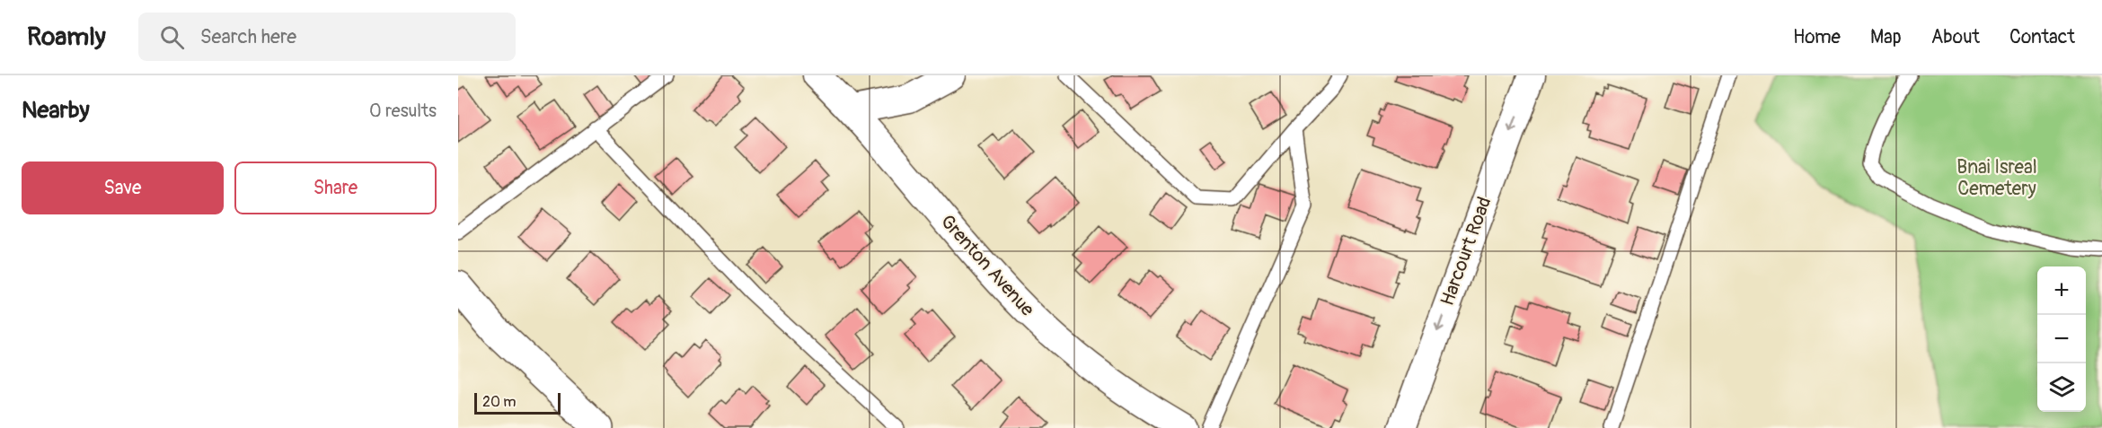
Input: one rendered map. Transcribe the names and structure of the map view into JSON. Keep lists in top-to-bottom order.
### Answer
{
  "streets": {
    "street": ["Harcourt Road", "Grenton Avenue"]
  },
  "one_way": ["Harcourt Road"],
  "parks": ["Bnai Isreal Cemetery"],
  "scale_bar": "20 m",
  "page": {
    "header": "Roamly",
    "search": "Search here",
    "nav": [
      "Home",
      "Map",
      "About",
      "Contact"
    ],
    "heading": ["Nearby", "0 results"],
    "buttons": ["Save", "Share"],
    "map_buttons": ["+", "−"],
    "scale": "20 m"
  }
}
